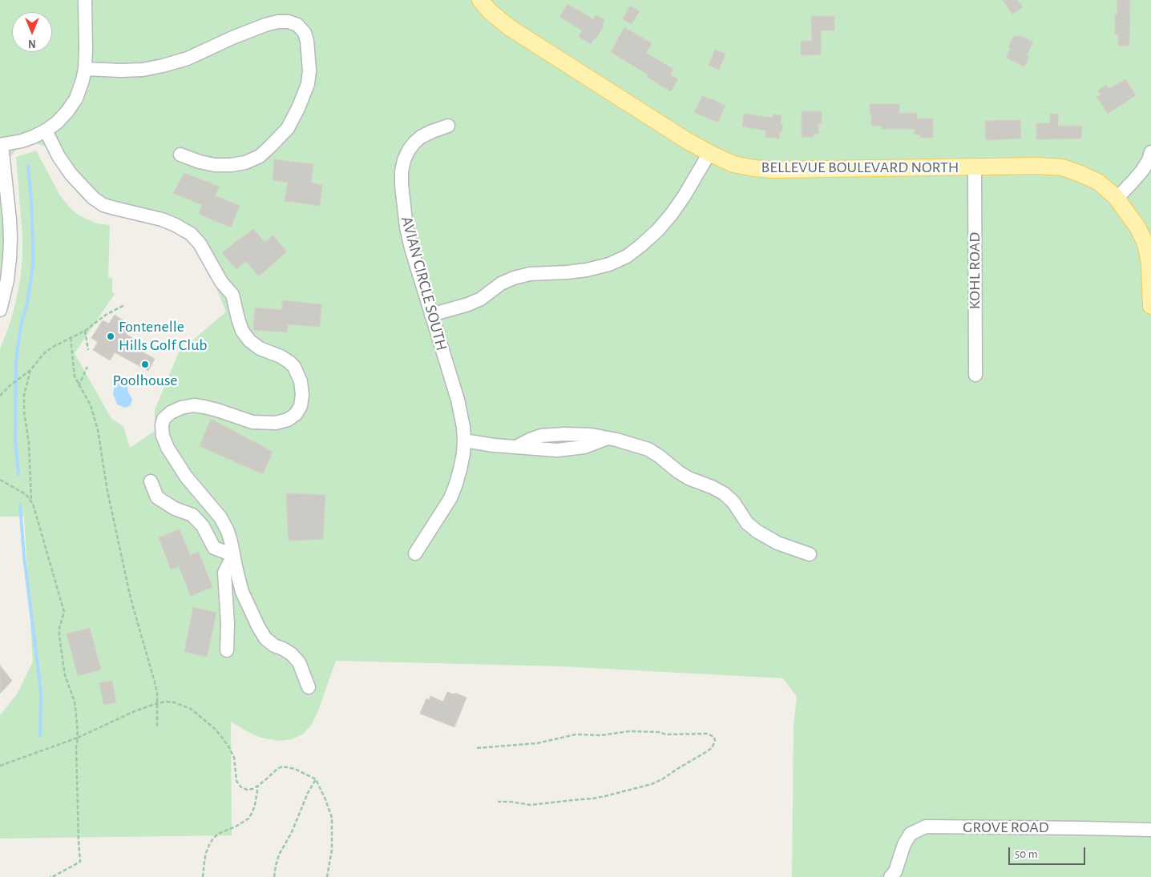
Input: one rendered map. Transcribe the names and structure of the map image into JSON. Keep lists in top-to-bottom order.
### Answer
{
  "streets": {
    "main road": ["BELLEVUE BOULEVARD NORTH"],
    "street": ["KOHL ROAD", "AVIAN CIRCLE SOUTH", "GROVE ROAD"]
  },
  "crossings": [
    ["BELLEVUE BOULEVARD NORTH", "KOHL ROAD"]
  ],
  "places": ["Fontenelle Hills Golf Club", "Poolhouse"],
  "scale_bar": "50 m",
  "north": "bottom"
}
